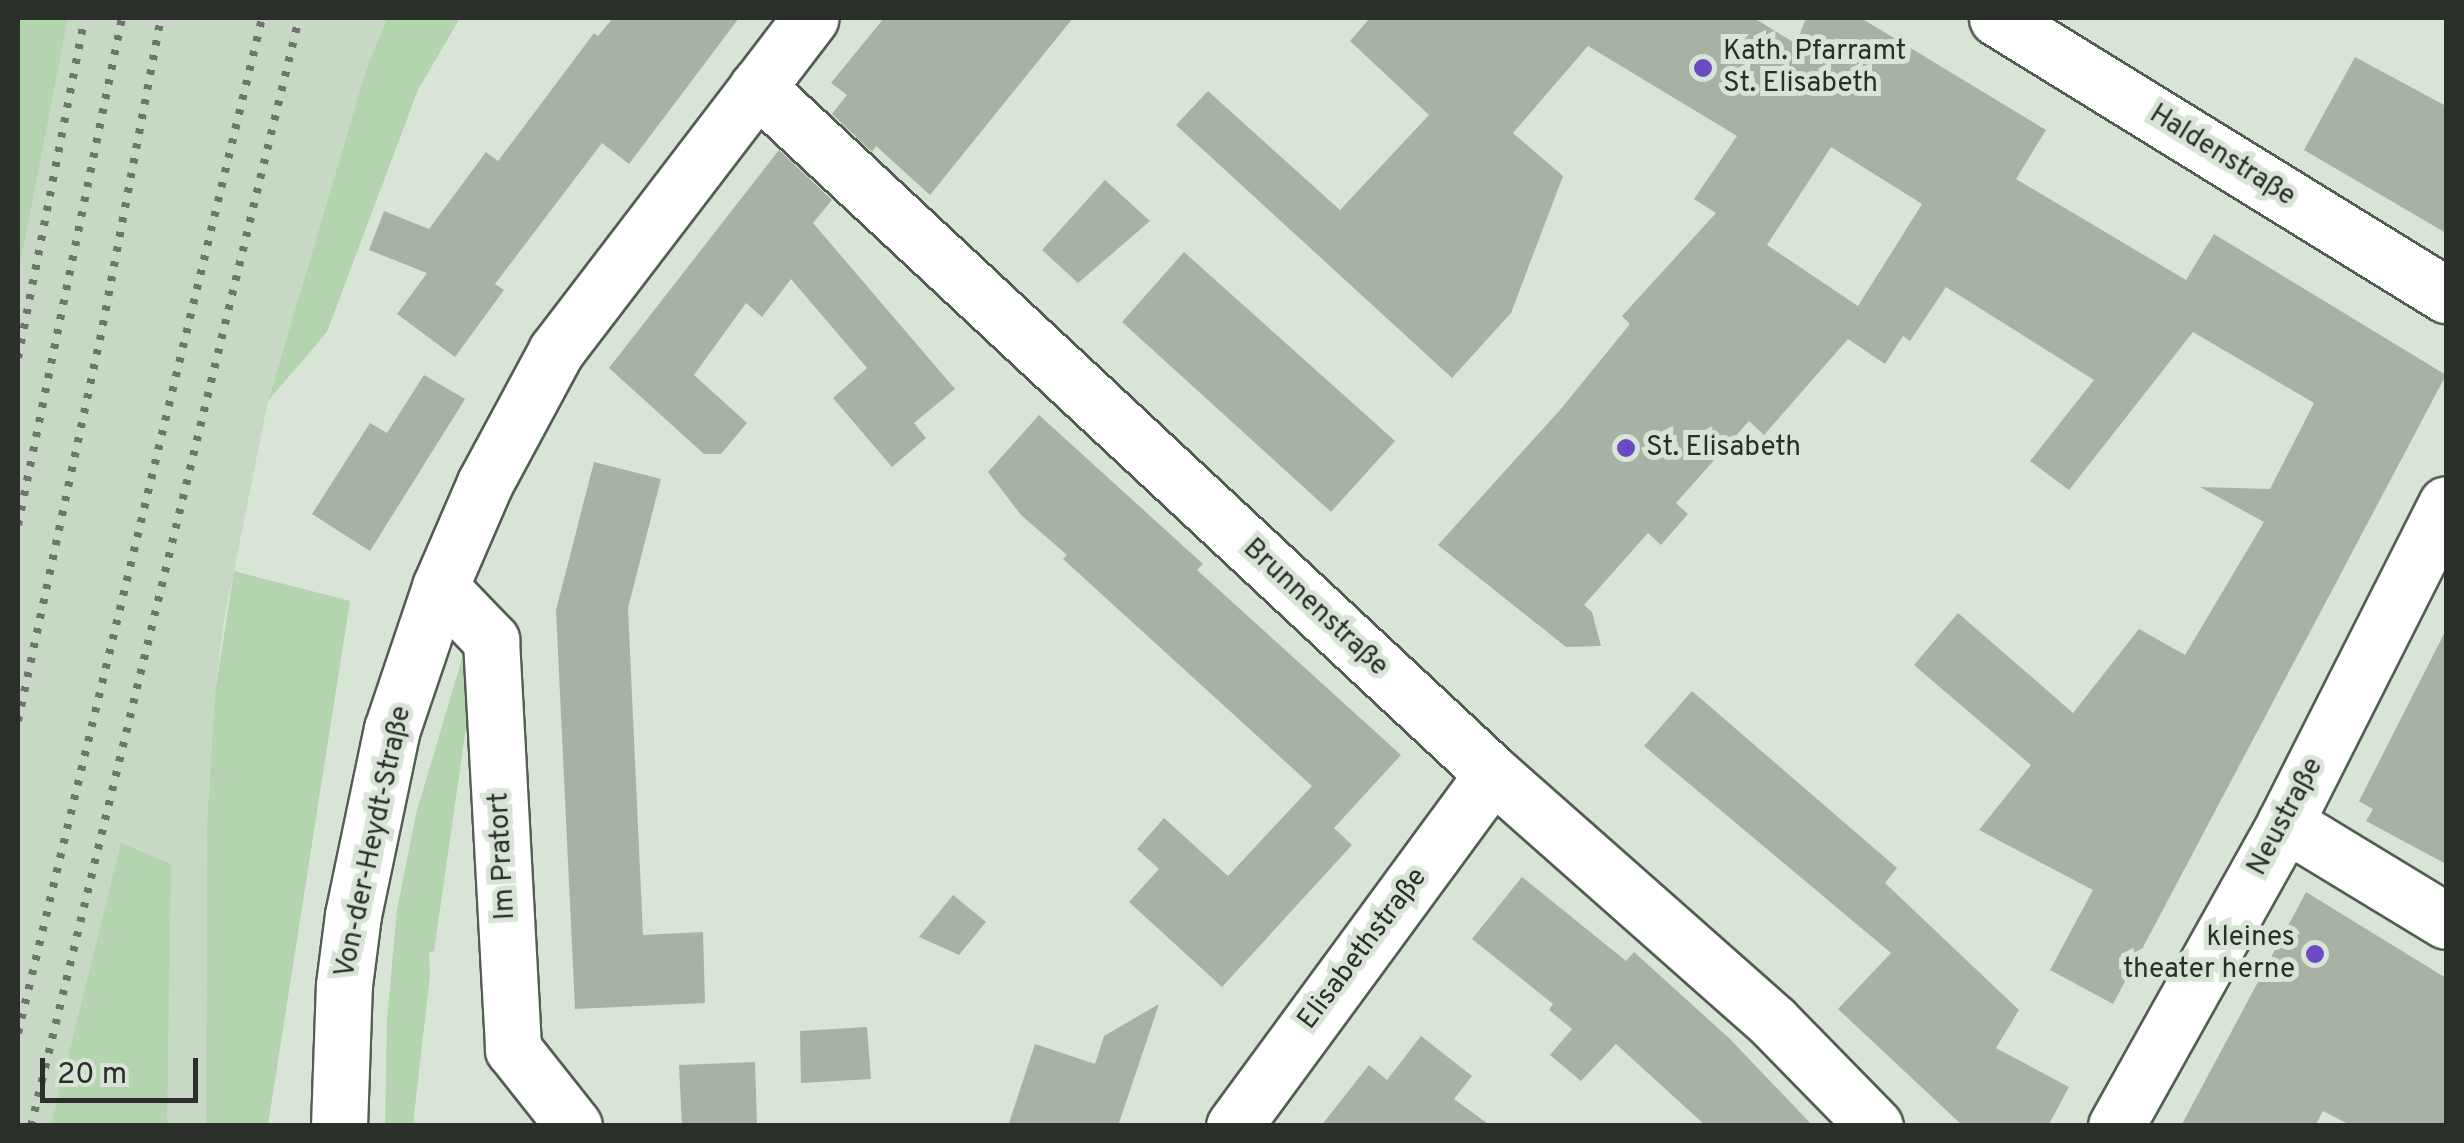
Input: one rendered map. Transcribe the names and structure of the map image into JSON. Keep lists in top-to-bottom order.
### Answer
{
  "streets": {
    "street": [
      "Haldenstraße",
      "Brunnenstraße",
      "Neustraße",
      "Von-der-Heydt-Straße",
      "Im Pratort",
      "Elisabethstraße"
    ]
  },
  "crossings": [
    ["Brunnenstraße", "Von-der-Heydt-Straße"],
    ["Brunnenstraße", "Elisabethstraße"],
    ["Von-der-Heydt-Straße", "Im Pratort"]
  ],
  "places": ["Kath. Pfarramt St. Elisabeth", "St. Elisabeth", "kleines theater herne"],
  "scale_bar": "20 m"
}
